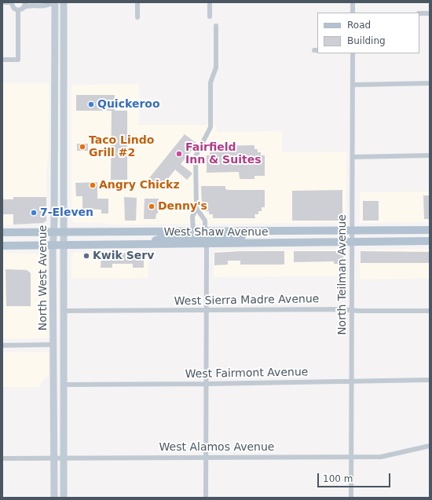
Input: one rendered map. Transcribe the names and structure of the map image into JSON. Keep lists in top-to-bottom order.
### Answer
{
  "streets": {
    "main road": ["West Shaw Avenue", "North West Avenue"],
    "street": [
      "North Teilman Avenue",
      "West Sierra Madre Avenue",
      "West Fairmont Avenue",
      "West Alamos Avenue"
    ]
  },
  "crossings": [
    ["West Shaw Avenue", "North Teilman Avenue"],
    ["West Shaw Avenue", "North West Avenue"],
    ["North Teilman Avenue", "West Sierra Madre Avenue"],
    ["North Teilman Avenue", "West Fairmont Avenue"],
    ["North Teilman Avenue", "West Alamos Avenue"],
    ["North West Avenue", "West Sierra Madre Avenue"],
    ["North West Avenue", "West Fairmont Avenue"],
    ["North West Avenue", "West Alamos Avenue"]
  ],
  "places": [
    "Quickeroo",
    "Taco Lindo Grill #2",
    "Fairfield Inn & Suites",
    "Angry Chickz",
    "Denny's",
    "7-Eleven",
    "Kwik Serv"
  ],
  "legend": ["Road", "Building"],
  "scale_bar": "100 m"
}
